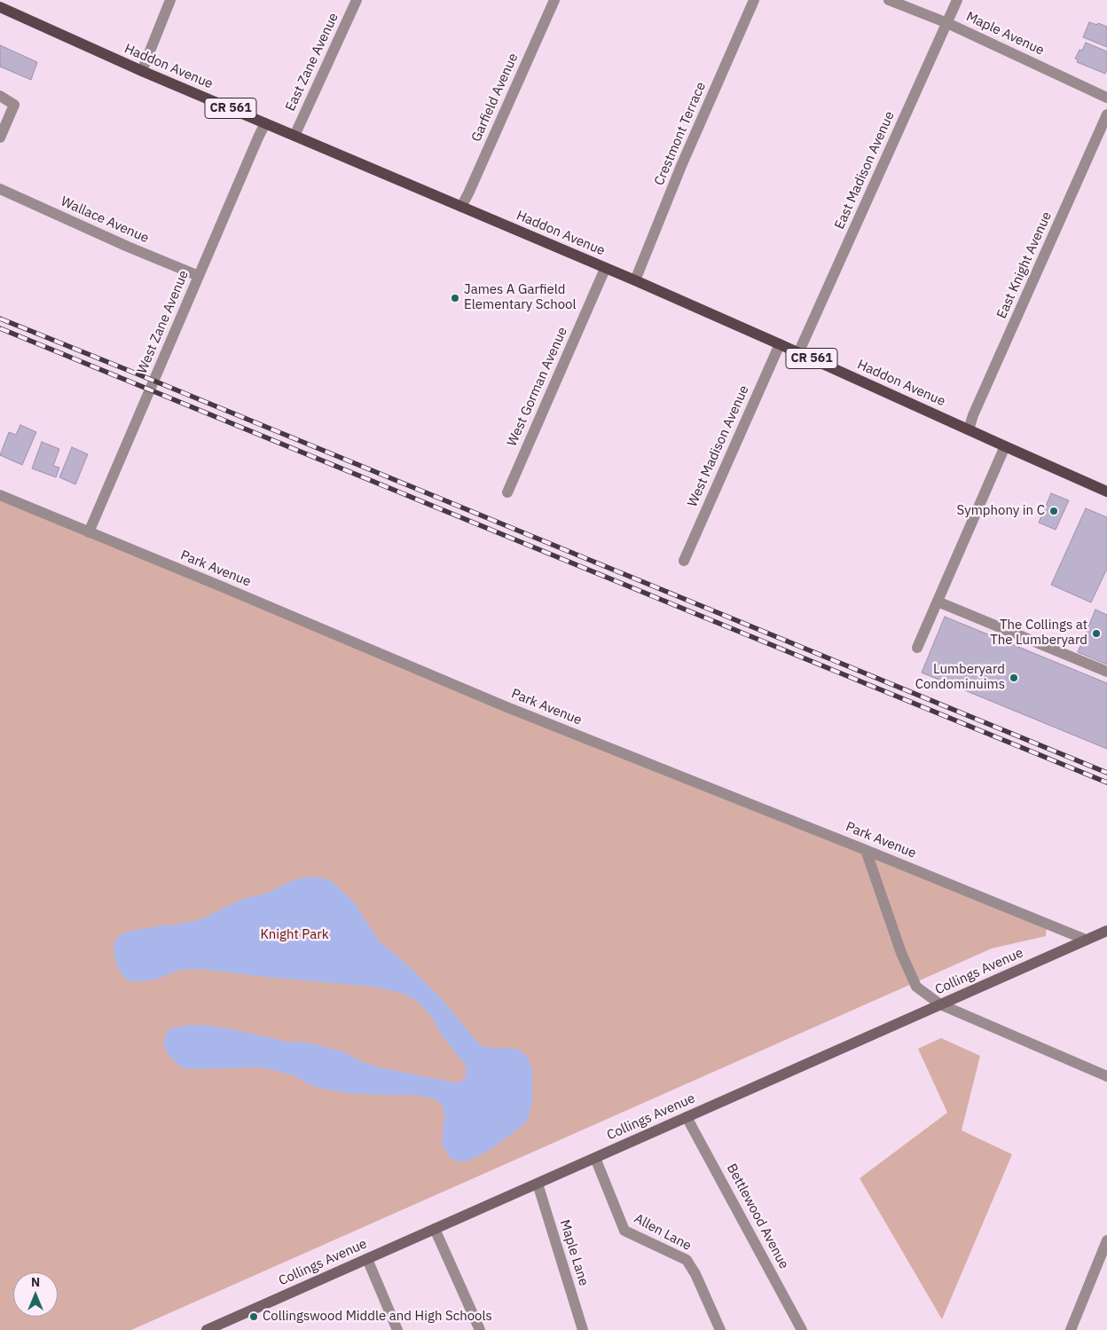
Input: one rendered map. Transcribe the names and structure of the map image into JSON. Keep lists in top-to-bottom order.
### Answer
{
  "streets": {
    "main road": ["Haddon Avenue", "CR 561", "Collings Avenue"],
    "street": [
      "Maple Avenue",
      "East Zane Avenue",
      "Garfield Avenue",
      "Crestmont Terrace",
      "East Madison Avenue",
      "Wallace Avenue",
      "East Knight Avenue",
      "West Zane Avenue",
      "West Gorman Avenue",
      "West Madison Avenue",
      "Park Avenue",
      "Bettlewood Avenue",
      "Allen Lane",
      "Maple Lane"
    ]
  },
  "crossings": [
    ["Maple Avenue", "East Madison Avenue"],
    ["East Zane Avenue", "Haddon Avenue"],
    ["Haddon Avenue", "Garfield Avenue"],
    ["Haddon Avenue", "Crestmont Terrace"],
    ["Haddon Avenue", "East Madison Avenue"],
    ["Haddon Avenue", "East Knight Avenue"],
    ["Haddon Avenue", "West Zane Avenue"],
    ["Haddon Avenue", "West Gorman Avenue"],
    ["Haddon Avenue", "West Madison Avenue"],
    ["Wallace Avenue", "West Zane Avenue"],
    ["West Zane Avenue", "Park Avenue"],
    ["Park Avenue", "Collings Avenue"],
    ["Collings Avenue", "Bettlewood Avenue"],
    ["Collings Avenue", "Allen Lane"],
    ["Collings Avenue", "Maple Lane"]
  ],
  "parks": ["Knight Park"],
  "places": [
    "James A Garfield Elementary School",
    "Symphony in C",
    "The Collings at The Lumberyard",
    "Lumberyard Condominuims",
    "Collingswood Middle and High Schools"
  ],
  "north": "top"
}
